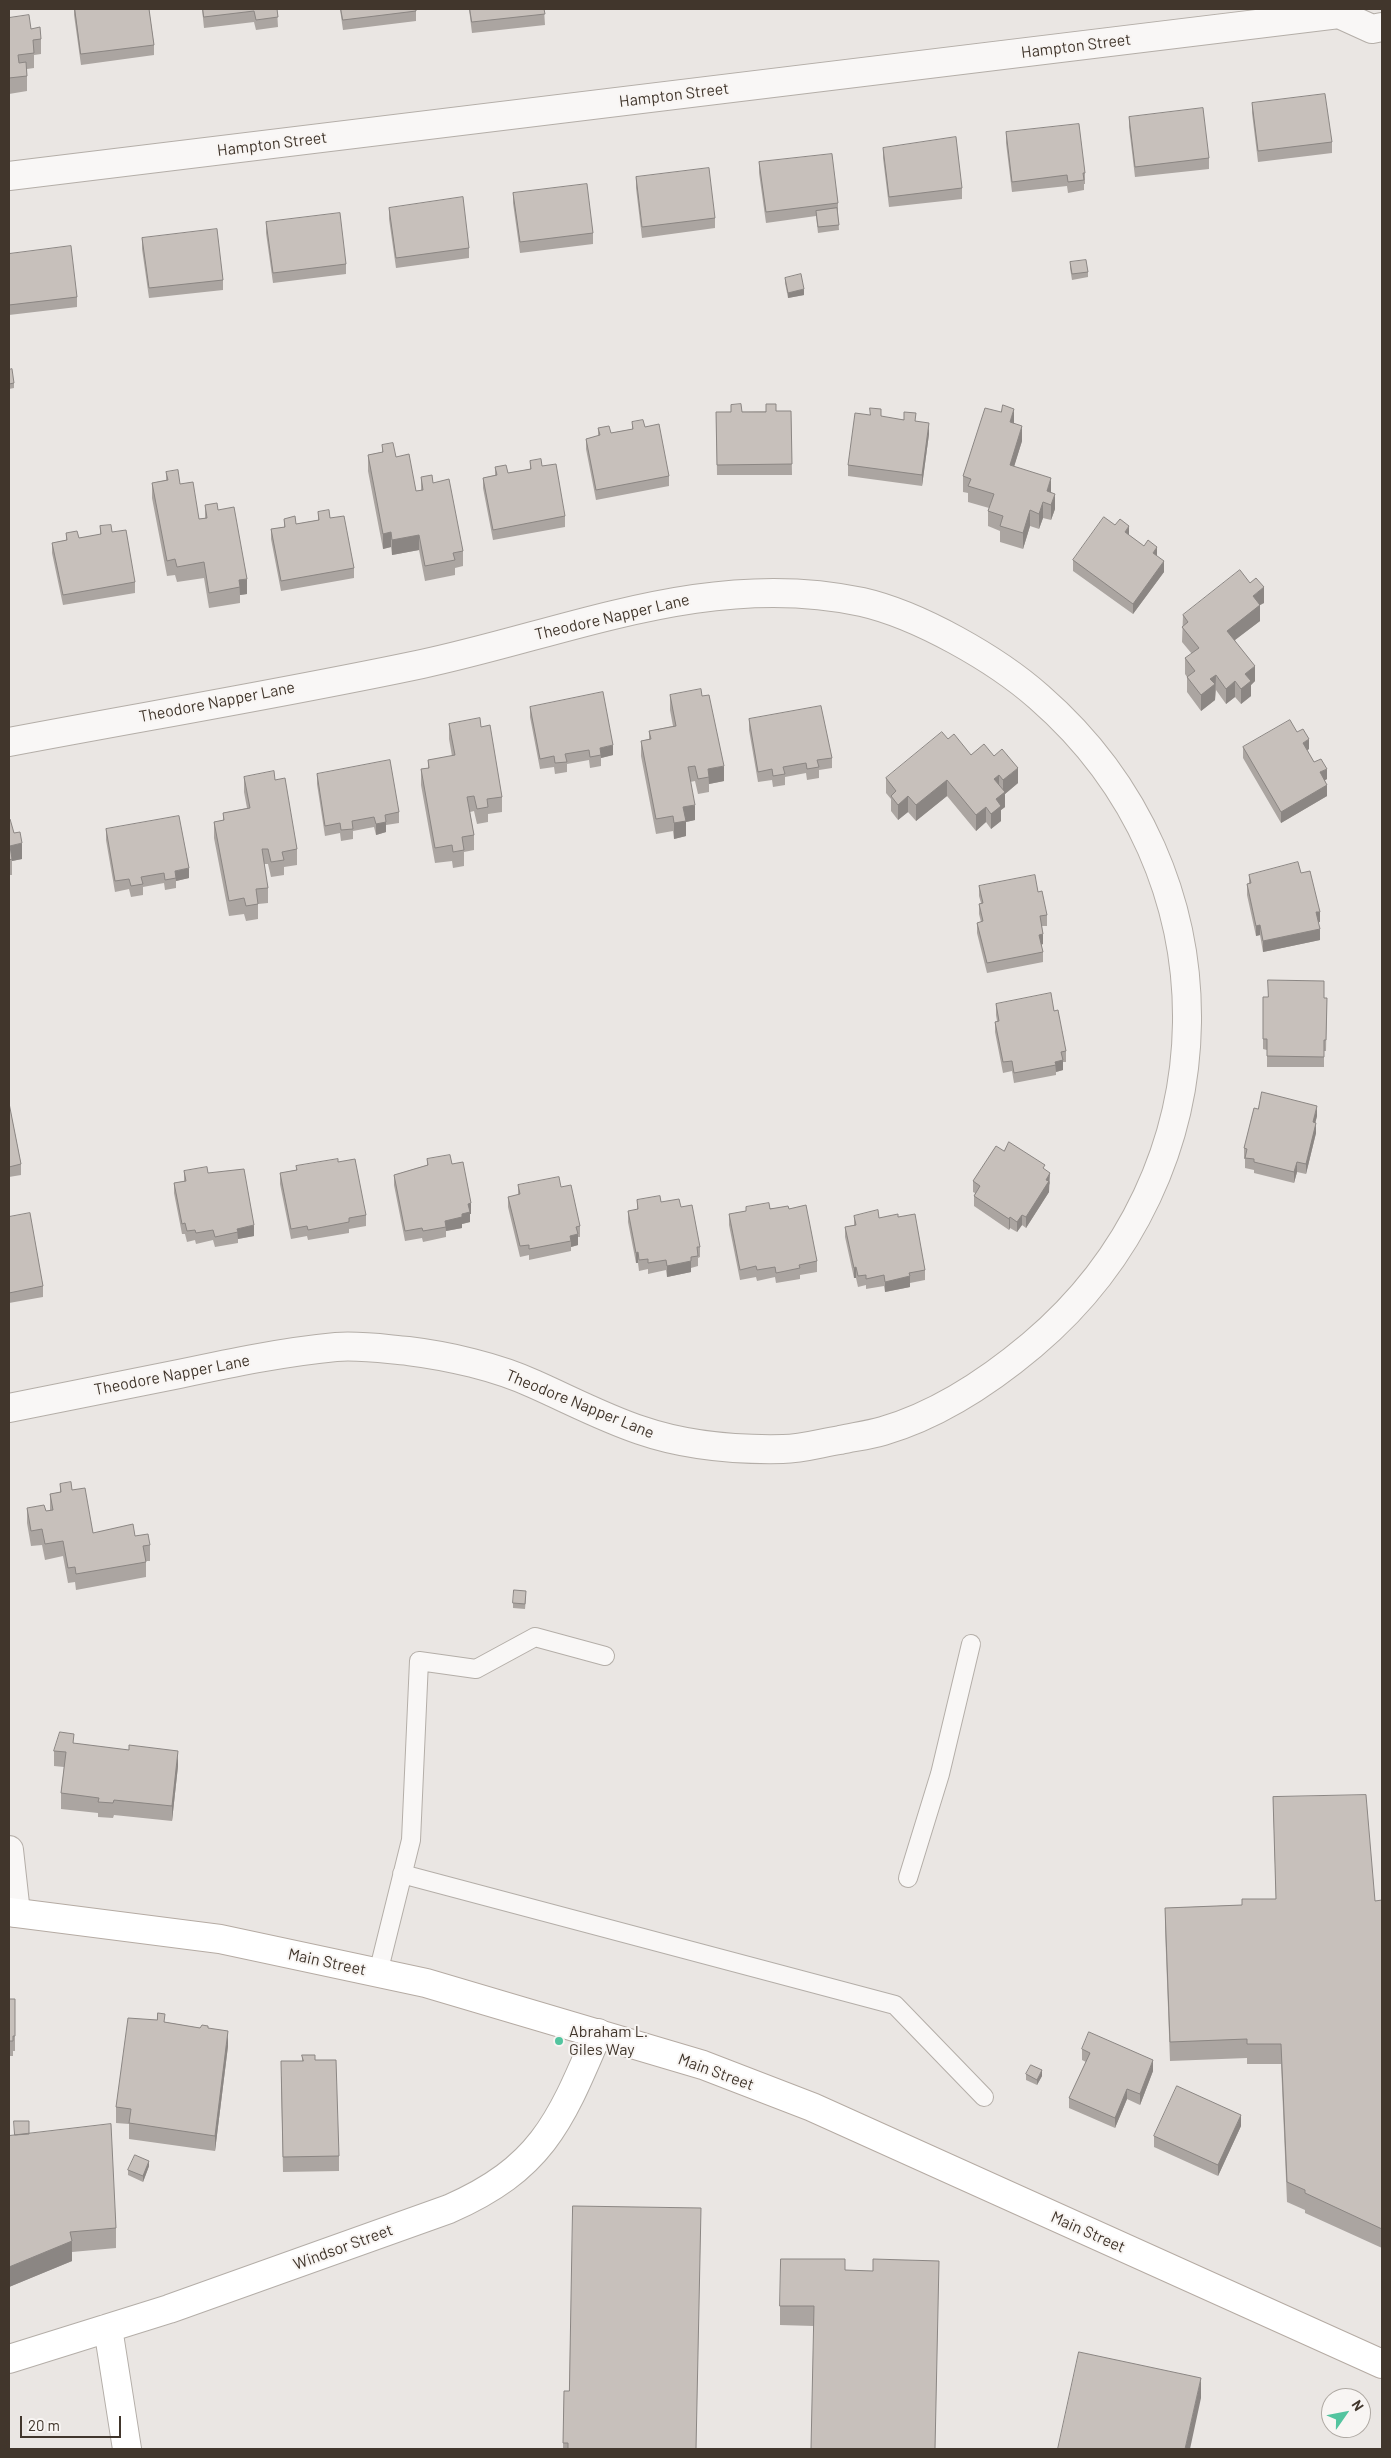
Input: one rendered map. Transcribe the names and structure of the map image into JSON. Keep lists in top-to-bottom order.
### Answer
{
  "streets": {
    "main road": ["Main Street", "Windsor Street"],
    "street": ["Hampton Street", "Theodore Napper Lane"]
  },
  "crossings": [
    ["Main Street", "Windsor Street"]
  ],
  "places": ["Abraham L. Giles Way"],
  "scale_bar": "20 m",
  "north": "top right"
}
